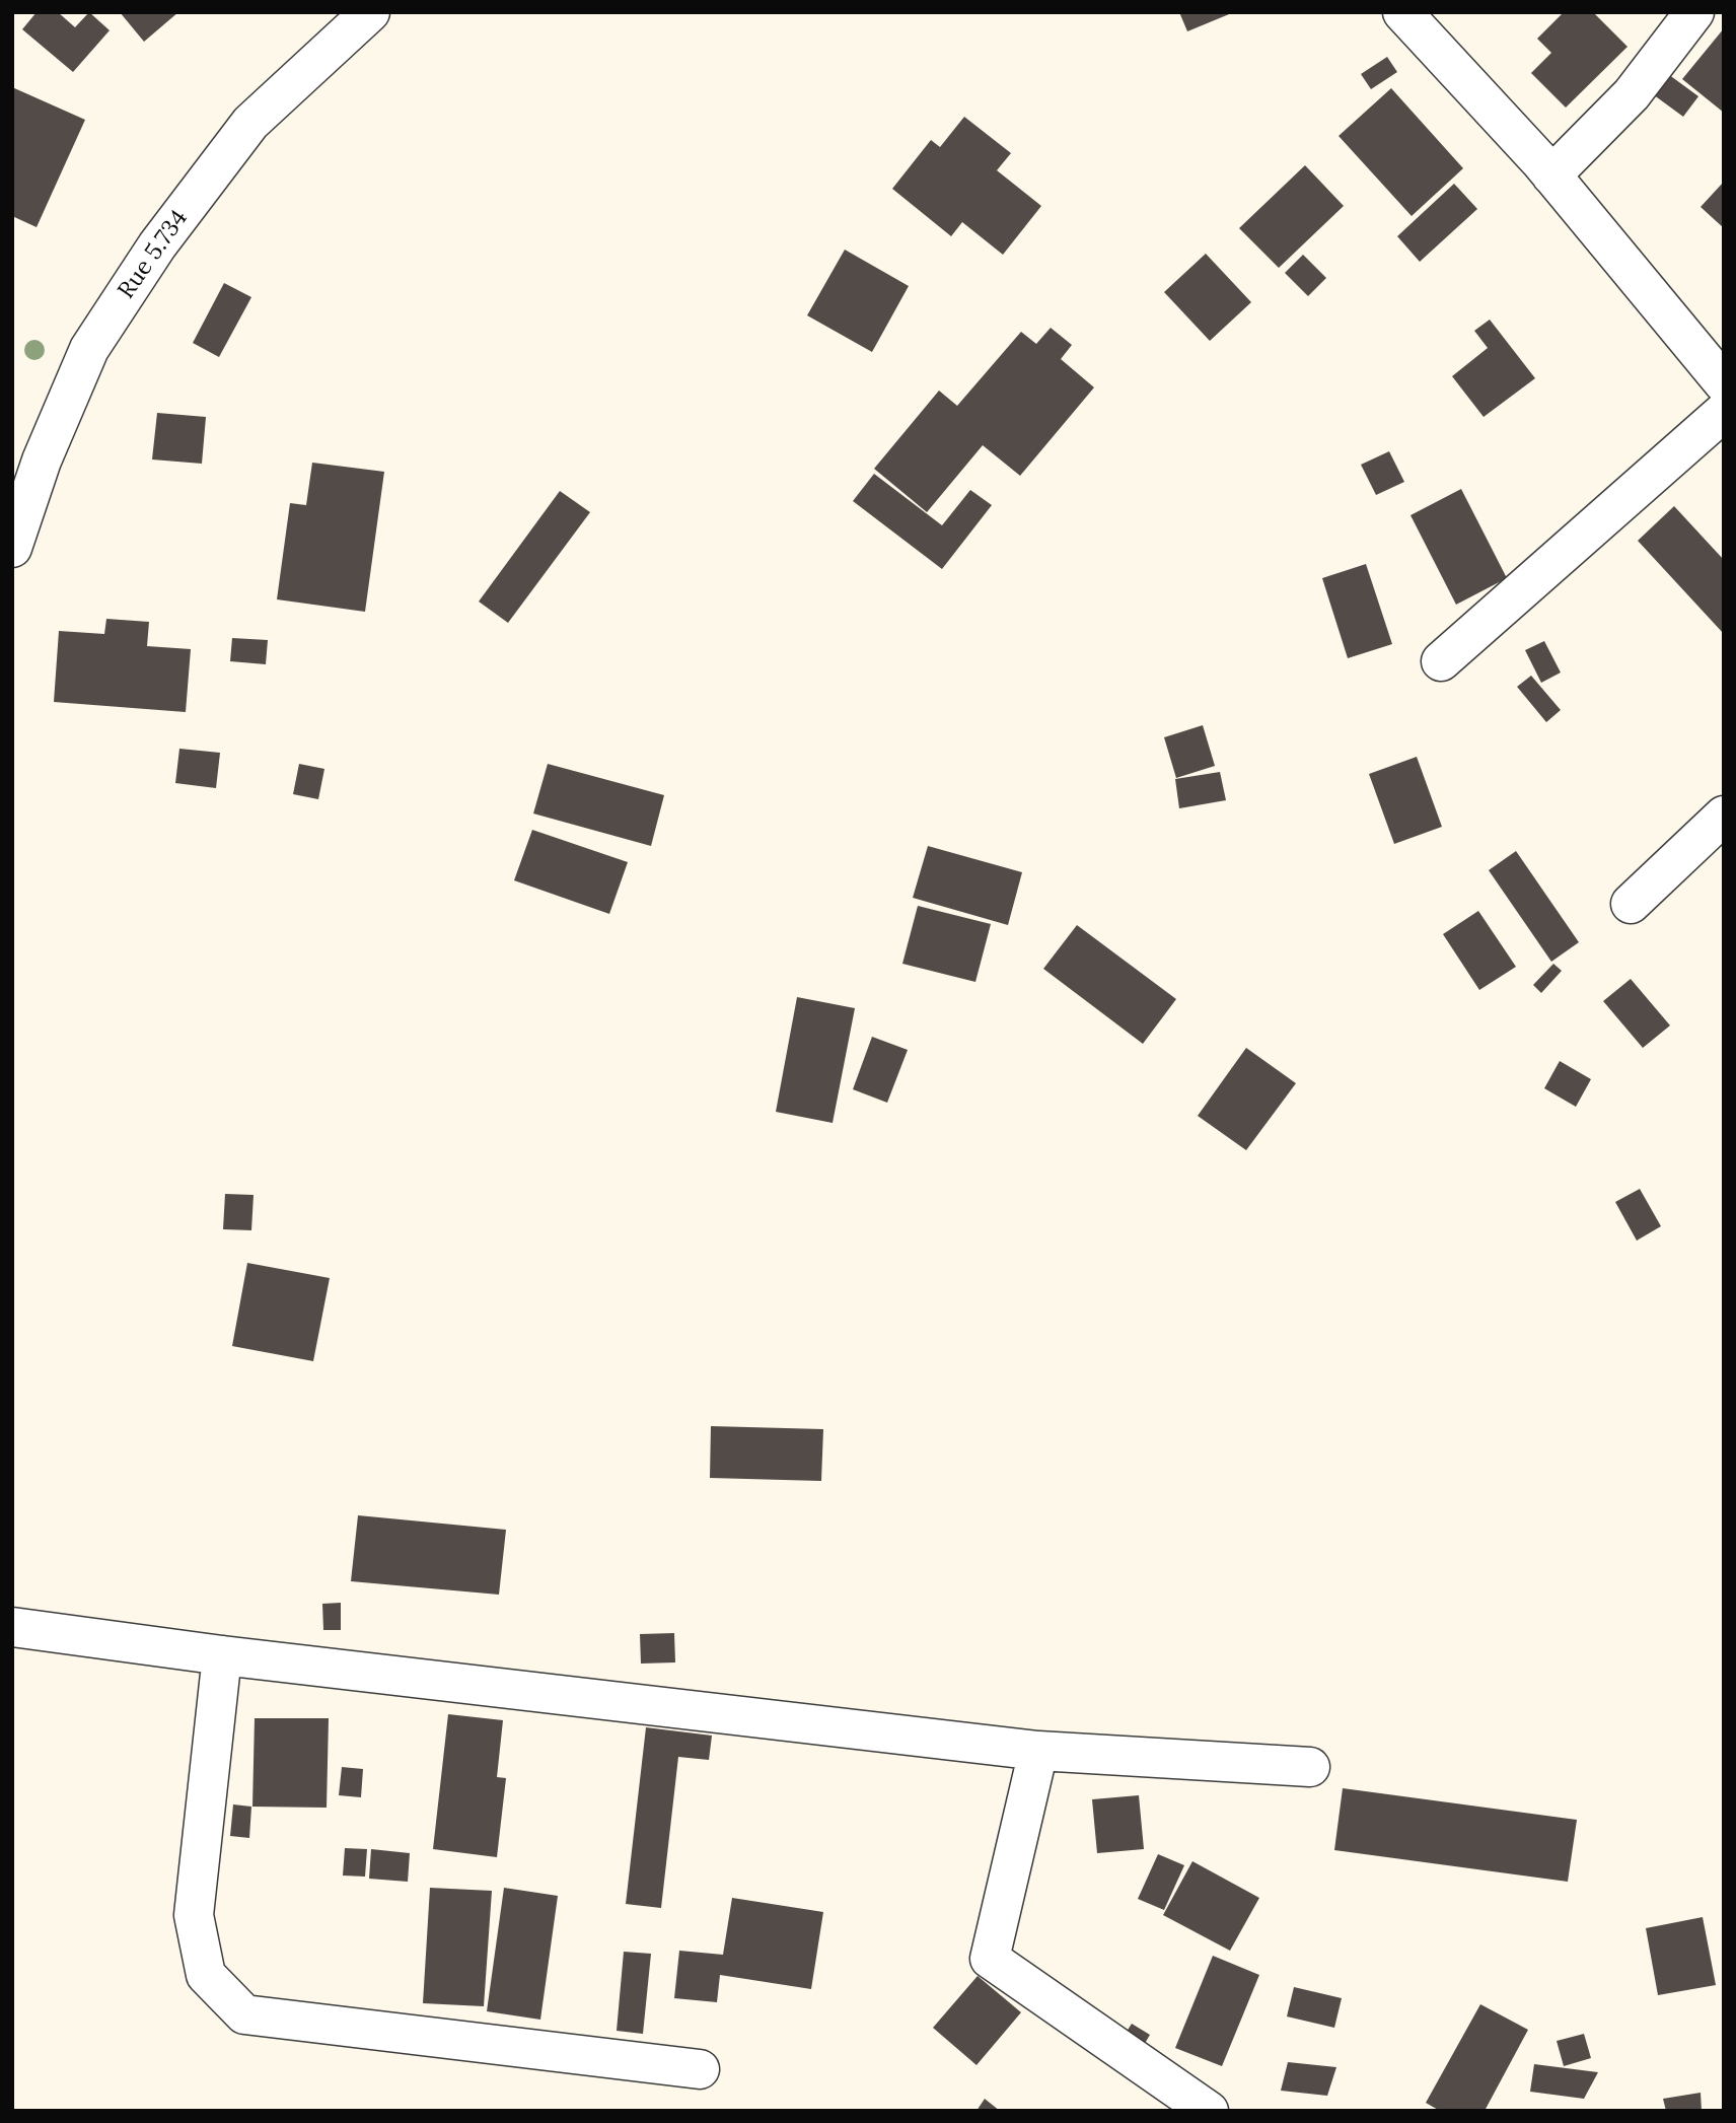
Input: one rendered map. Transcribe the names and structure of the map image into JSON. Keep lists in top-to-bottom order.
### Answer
{
  "streets": {
    "street": ["Rue 5.734"]
  }
}
